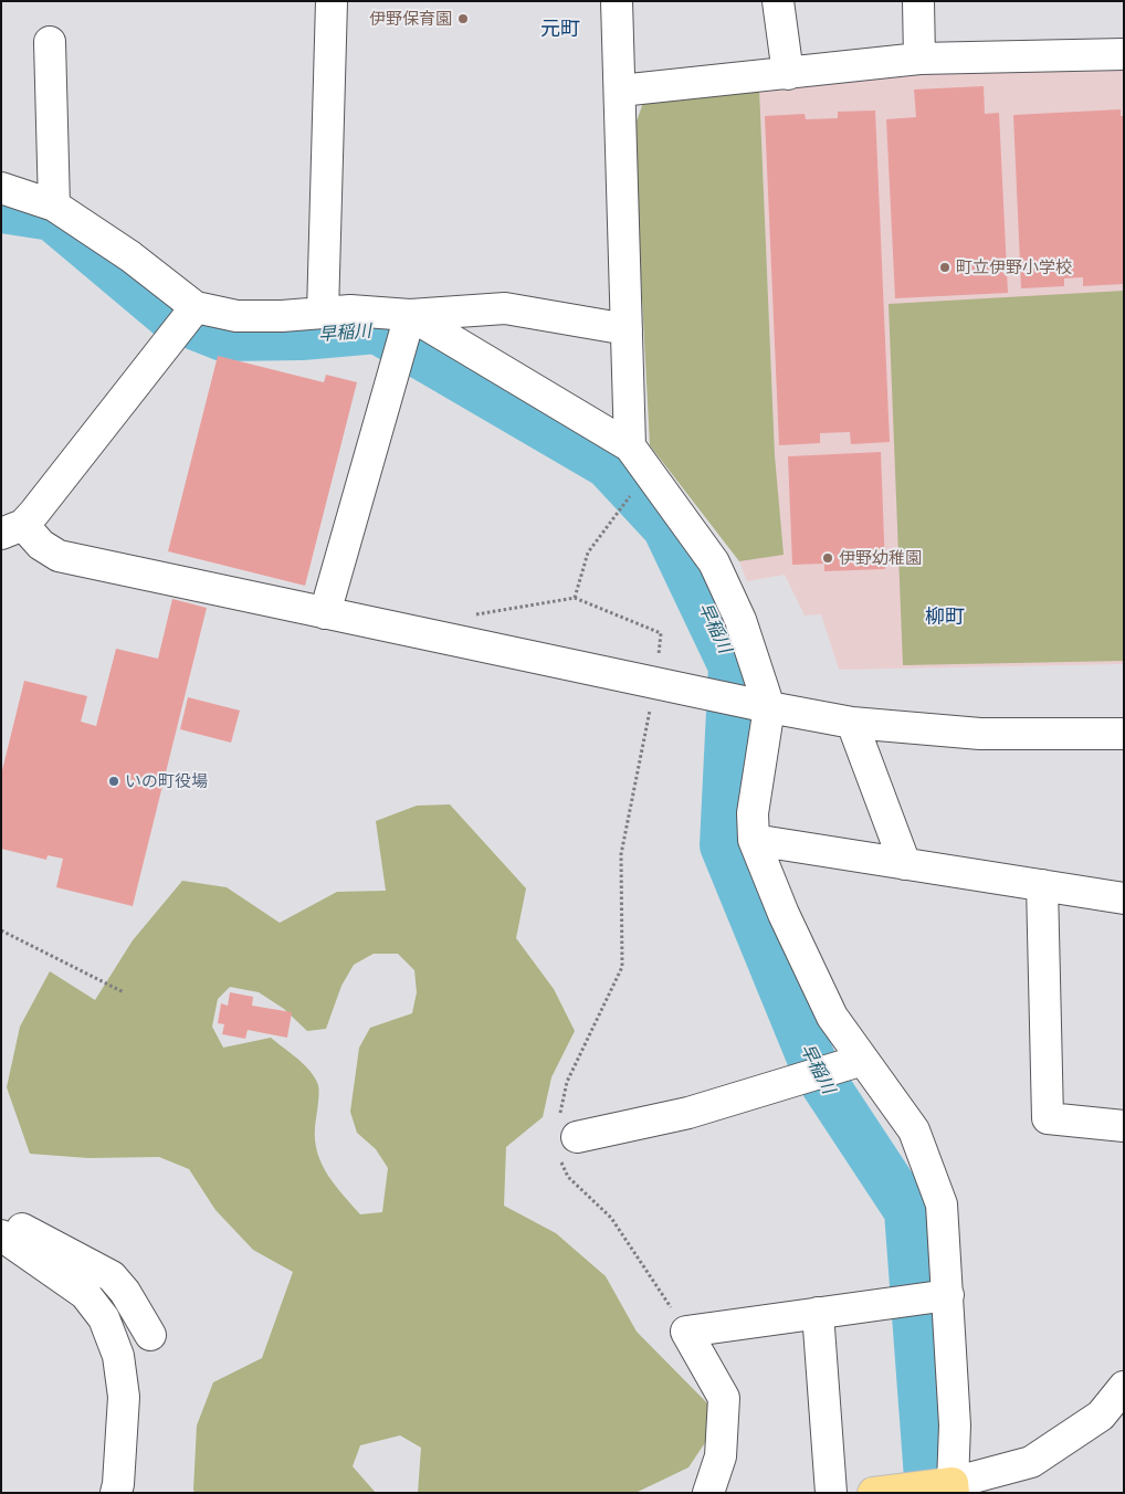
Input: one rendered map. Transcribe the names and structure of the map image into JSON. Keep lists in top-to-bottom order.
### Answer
{
  "districts": ["元町", "柳町"],
  "water": ["早稲川"],
  "places": [
    "伊野保育園",
    "町立伊野小学校",
    "伊野幼稚園",
    "いの町役場"
  ]
}
